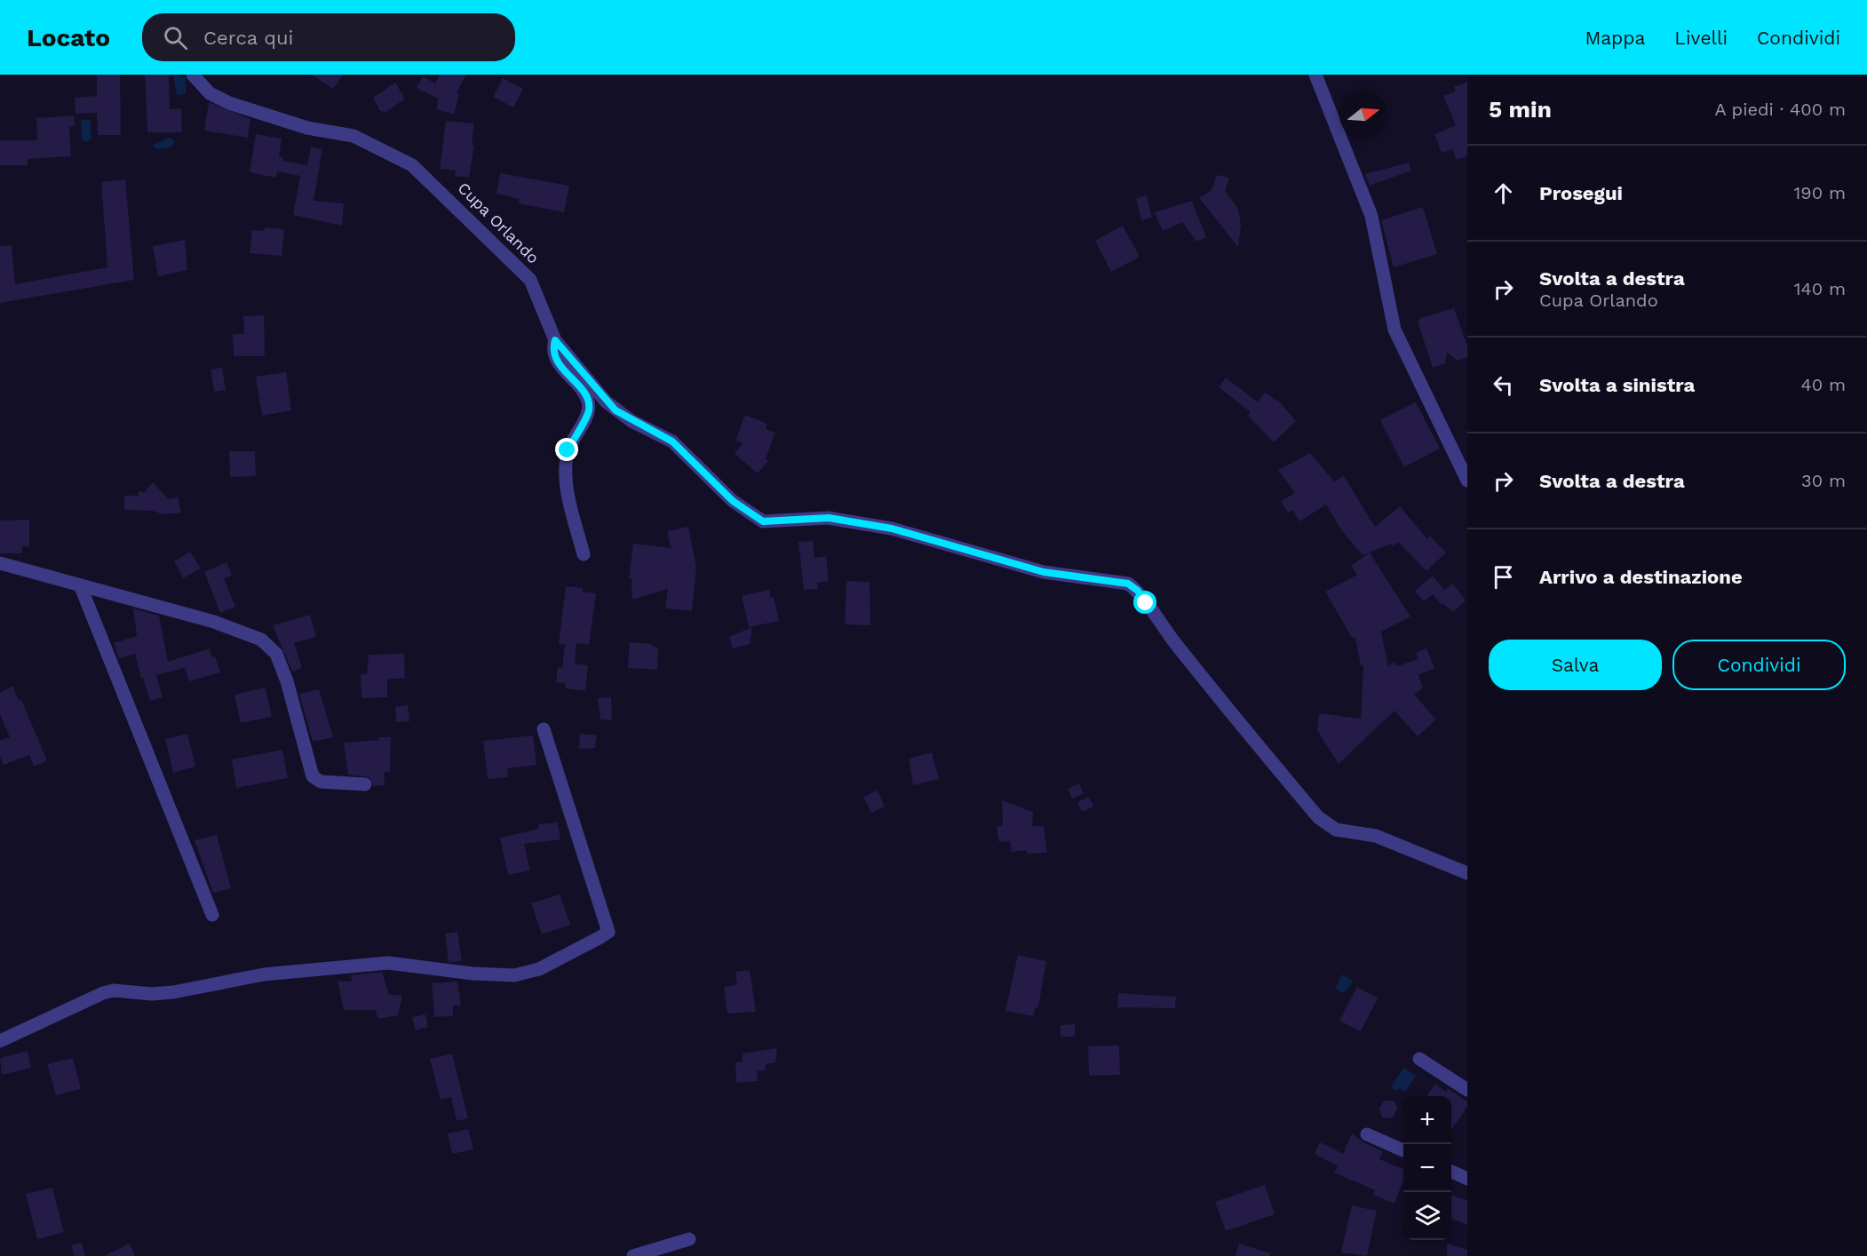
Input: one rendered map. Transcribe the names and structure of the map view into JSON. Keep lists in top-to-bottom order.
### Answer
{
  "streets": {
    "street": ["Cupa Orlando"]
  },
  "north": "right",
  "page": {
    "header": "Locato",
    "search": "Cerca qui",
    "nav": ["Mappa", "Livelli", "Condividi"],
    "heading": ["5 min", "A piedi · 400 m"],
    "list": [
      ["Prosegui", "190 m"],
      ["Svolta a destra", "Cupa Orlando", "140 m"],
      ["Svolta a sinistra", "40 m"],
      ["Svolta a destra", "30 m"],
      "Arrivo a destinazione"
    ],
    "buttons": ["Salva", "Condividi"],
    "map_buttons": ["+", "−"]
  }
}
